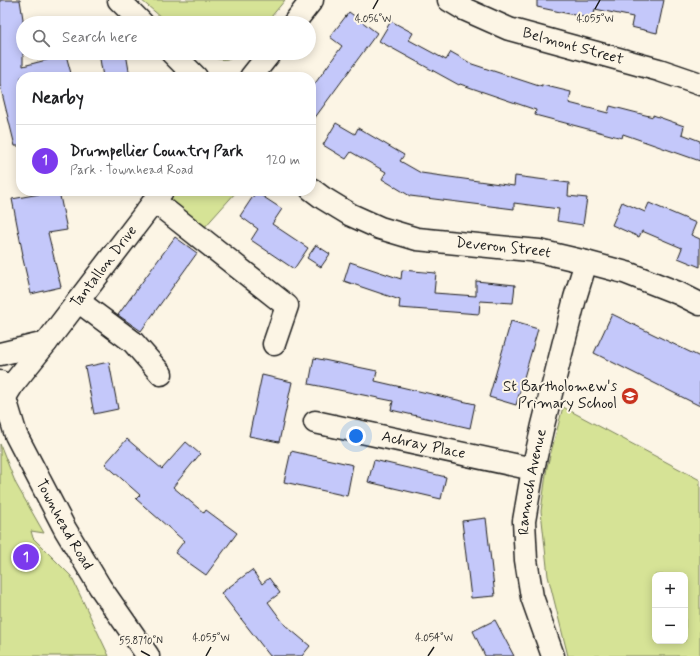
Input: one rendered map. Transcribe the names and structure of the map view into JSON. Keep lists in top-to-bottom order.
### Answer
{
  "streets": {
    "street": [
      "Belmont Street",
      "Deveron Street",
      "Tantallon Drive",
      "Achray Place",
      "Rannoch Avenue",
      "Townhead Road"
    ]
  },
  "crossings": [
    ["Deveron Street", "Rannoch Avenue"],
    ["Tantallon Drive", "Townhead Road"],
    ["Achray Place", "Rannoch Avenue"]
  ],
  "places": {
    "school or university": ["St Bartholomew's Primary School"]
  },
  "page": {
    "search": "Search here",
    "heading": "Nearby",
    "list": [
      {
        "mark": "1",
        "name": "Drumpellier Country Park",
        "note": "Park · Townhead Road",
        "value": "120 m"
      }
    ],
    "pins": "1",
    "map_buttons": ["+", "−"]
  },
  "coordinates": [
    "4.056°W",
    "4.055°W",
    "4.054°W",
    "55.8710°N"
  ]
}
